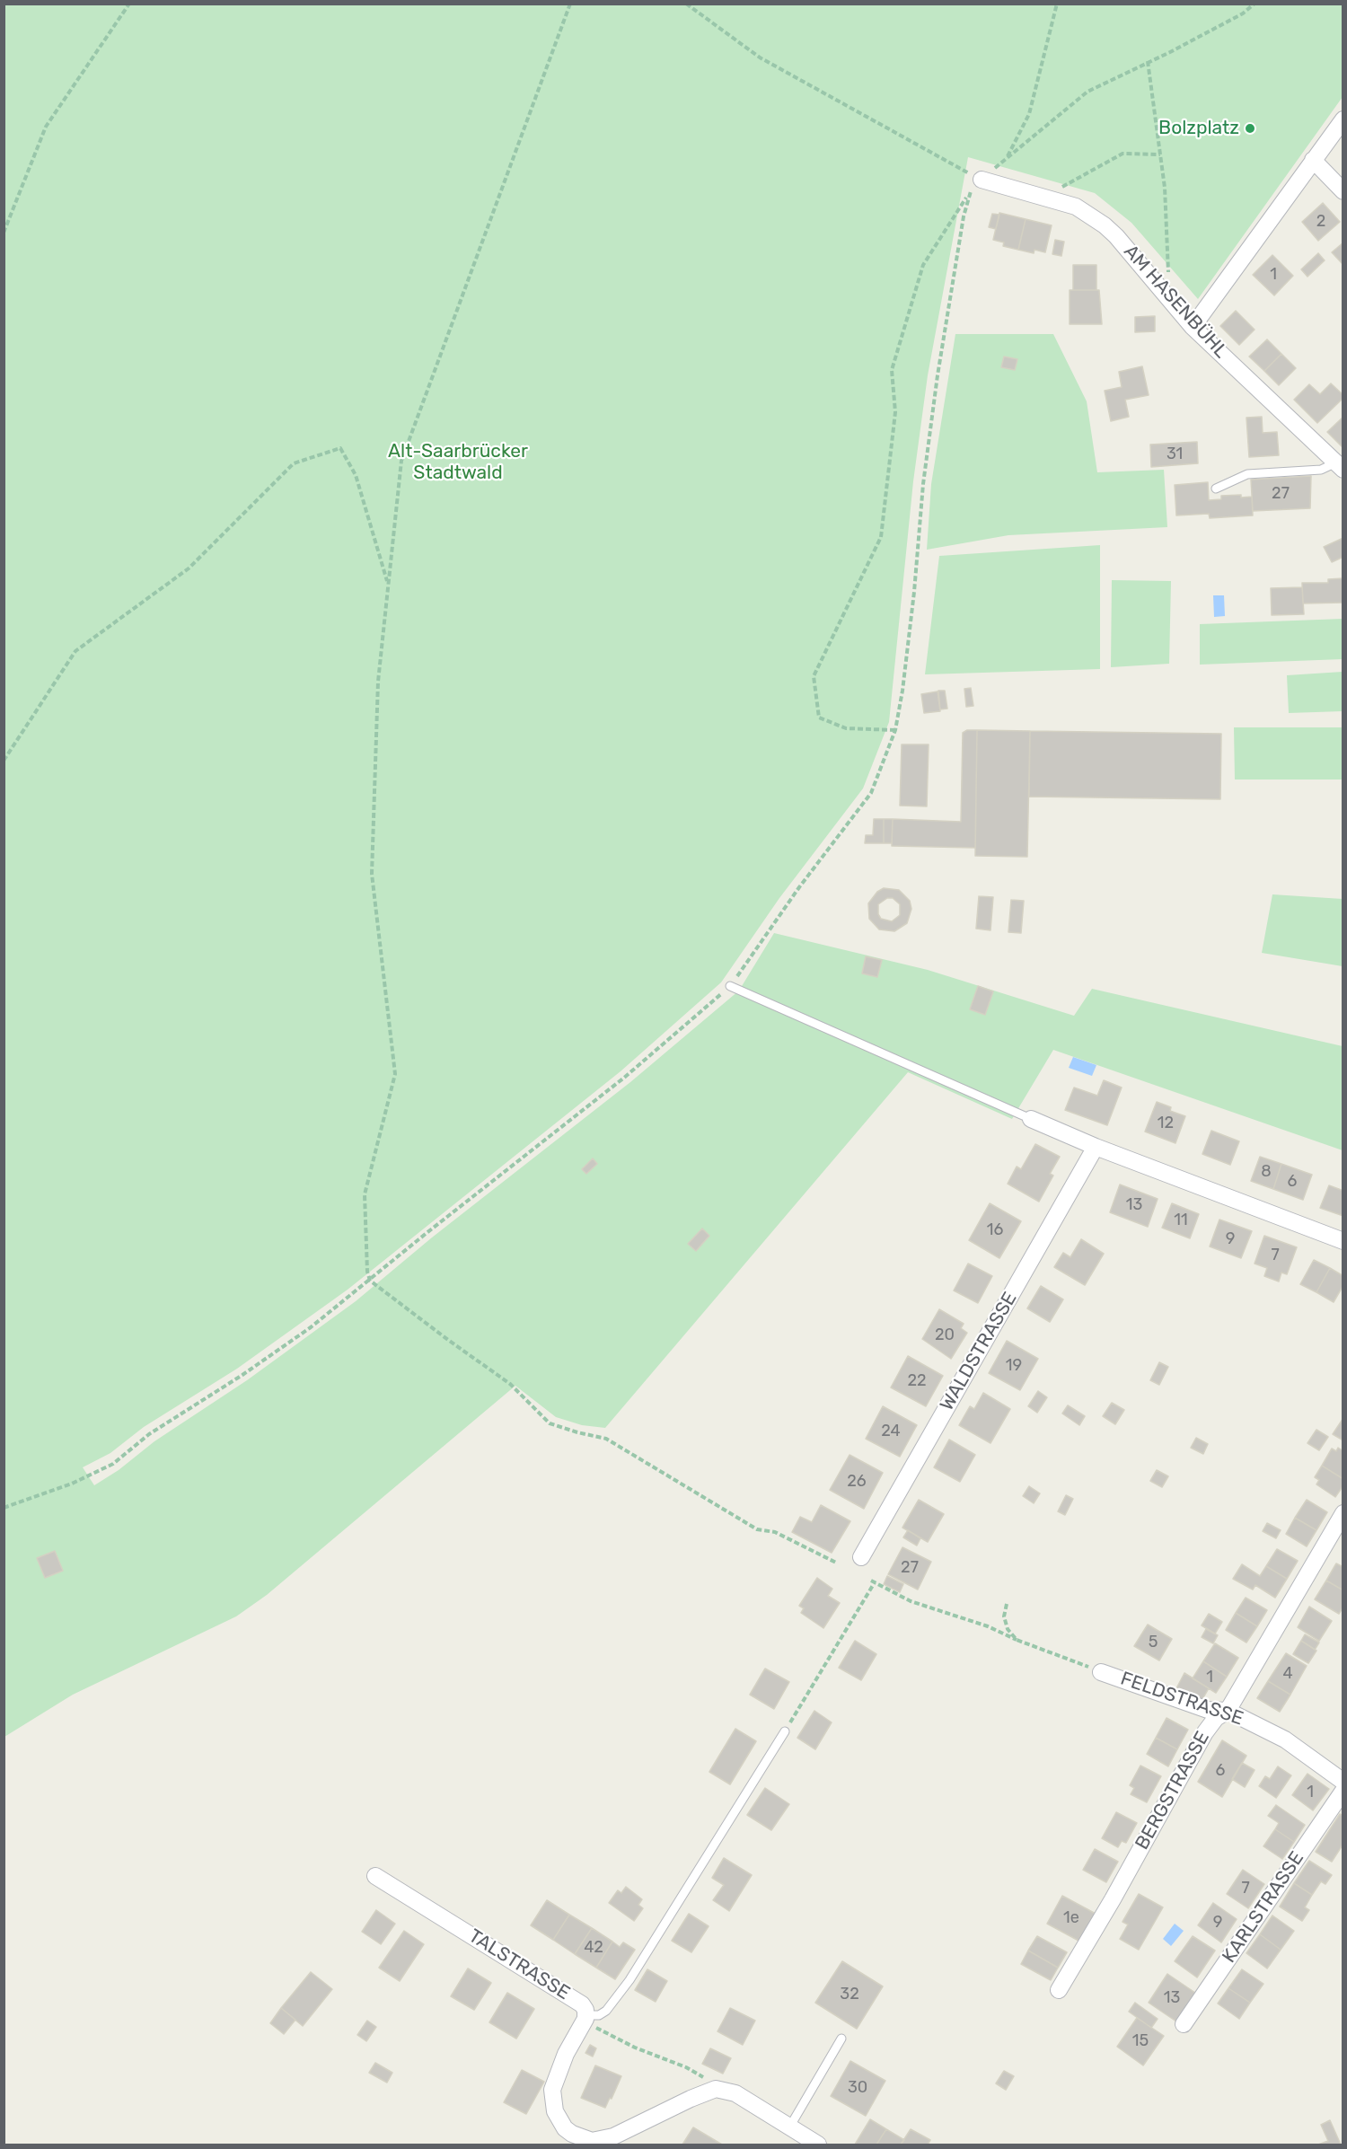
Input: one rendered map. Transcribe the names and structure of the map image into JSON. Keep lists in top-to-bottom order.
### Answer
{
  "streets": {
    "street": [
      "AM HASENBÜHL",
      "WALDSTRASSE",
      "FELDSTRASSE",
      "BERGSTRASSE",
      "KARLSTRASSE",
      "TALSTRASSE"
    ]
  },
  "crossings": [
    ["FELDSTRASSE", "BERGSTRASSE"]
  ],
  "parks": ["Alt-Saarbrücker Stadtwald"],
  "places": ["Bolzplatz"],
  "house_numbers": [
    "2",
    "1",
    "31",
    "27",
    "12",
    "8",
    "6",
    "13",
    "11",
    "16",
    "9",
    "7",
    "20",
    "19",
    "22",
    "24",
    "26",
    "27",
    "5",
    "4",
    "1",
    "6",
    "1",
    "7",
    "1e",
    "9",
    "42",
    "32",
    "13",
    "15",
    "30"
  ]
}
